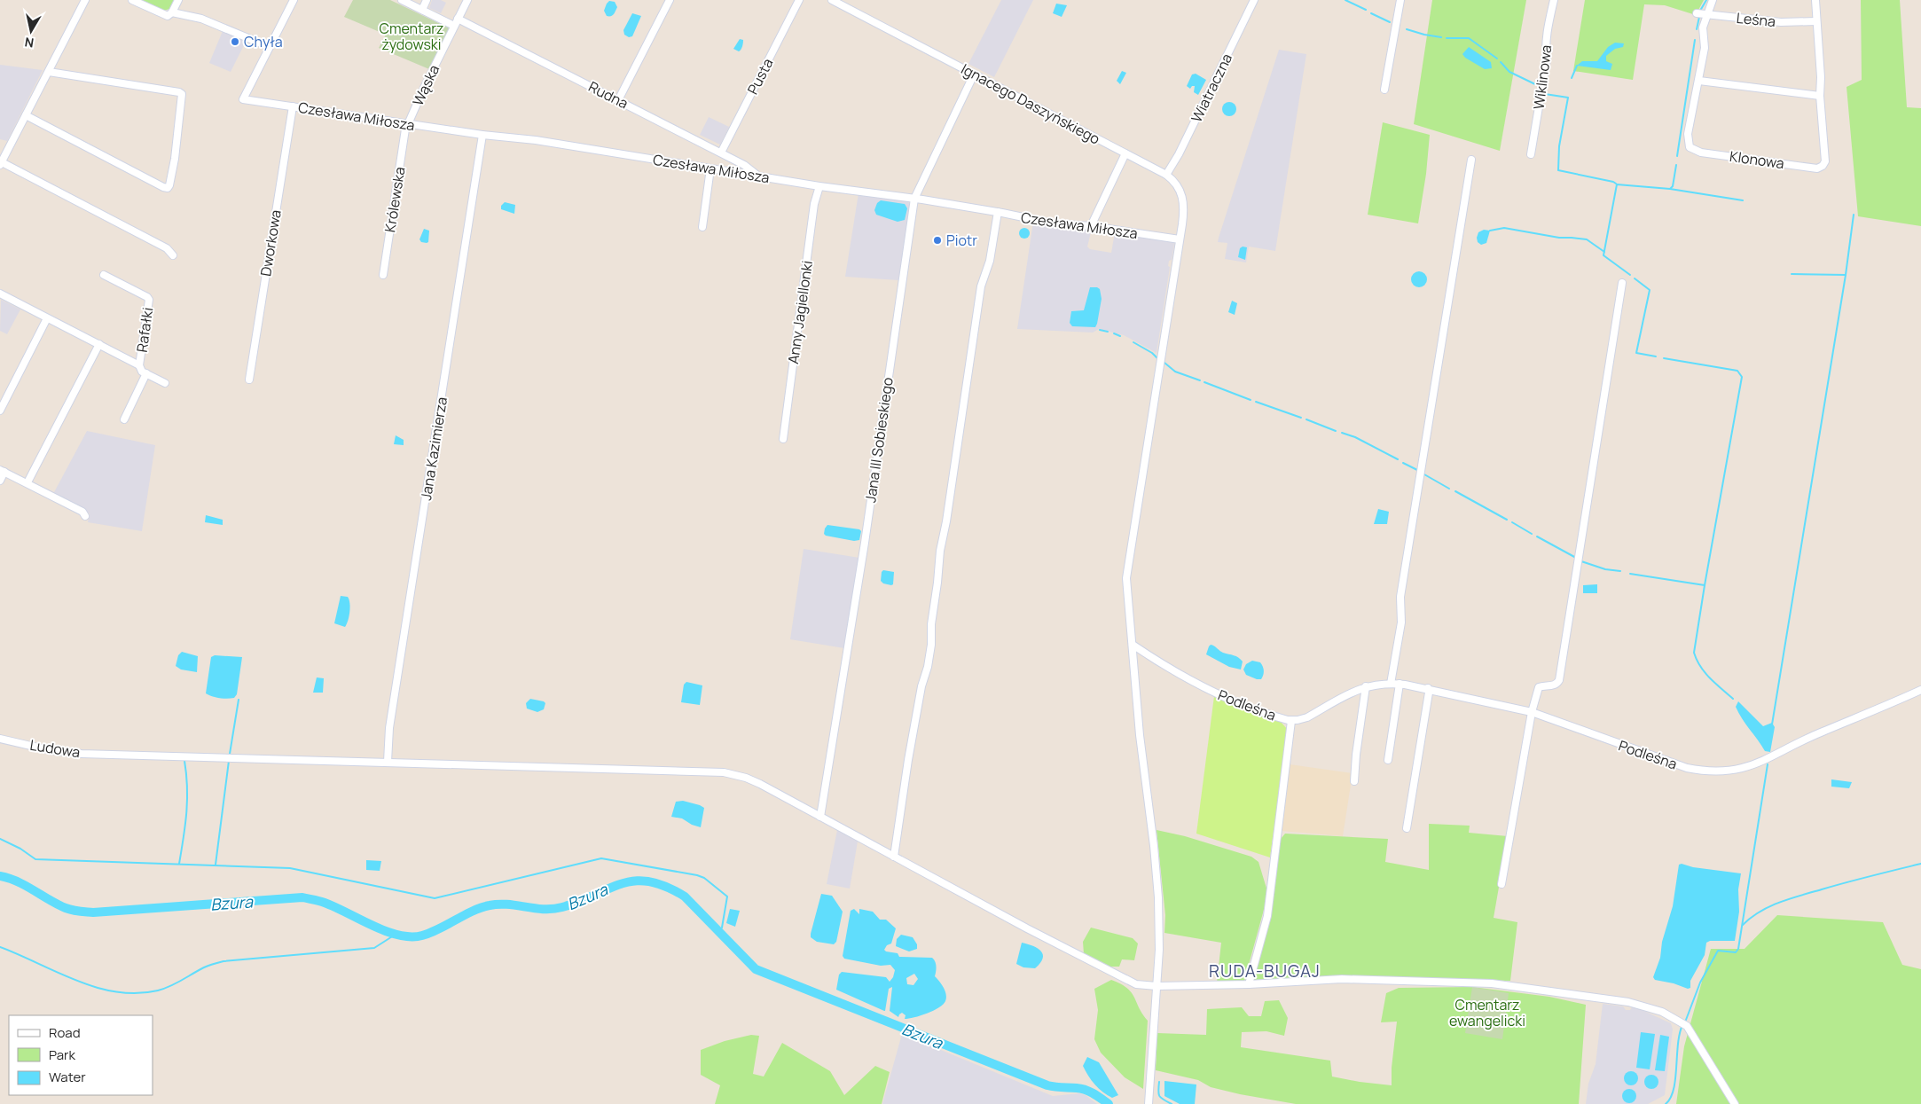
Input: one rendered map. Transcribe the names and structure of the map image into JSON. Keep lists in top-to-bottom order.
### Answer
{
  "streets": {
    "street": [
      "Leśna",
      "Pusta",
      "Wiklinowa",
      "Wąska",
      "Wiatraczna",
      "Rudna",
      "Ignacego Daszyńskiego",
      "Czesława Miłosza",
      "Klonowa",
      "Królewska",
      "Dworkowa",
      "Anny Jagiellonki",
      "Rafałki",
      "Jana III Sobieskiego",
      "Jana Kazimierza",
      "Podleśna",
      "Ludowa"
    ]
  },
  "crossings": [
    ["Leśna", "Klonowa"],
    ["Pusta", "Rudna"],
    ["Wąska", "Rudna"],
    ["Wąska", "Czesława Miłosza"],
    ["Wąska", "Królewska"],
    ["Wiatraczna", "Ignacego Daszyńskiego"],
    ["Rudna", "Czesława Miłosza"],
    ["Ignacego Daszyńskiego", "Czesława Miłosza"],
    ["Ignacego Daszyńskiego", "Jana III Sobieskiego"],
    ["Ignacego Daszyńskiego", "Podleśna"],
    ["Ignacego Daszyńskiego", "Ludowa"],
    ["Czesława Miłosza", "Królewska"],
    ["Czesława Miłosza", "Dworkowa"],
    ["Czesława Miłosza", "Anny Jagiellonki"],
    ["Czesława Miłosza", "Jana III Sobieskiego"],
    ["Czesława Miłosza", "Jana Kazimierza"],
    ["Jana III Sobieskiego", "Ludowa"],
    ["Jana Kazimierza", "Ludowa"]
  ],
  "districts": ["RUDA-BUGAJ"],
  "water": ["Bzura"],
  "parks": ["Cmentarz żydowski", "Cmentarz ewangelicki"],
  "places": ["Chyła", "Piotr"],
  "legend": ["Road", "Park", "Water"],
  "north": "bottom"
}
